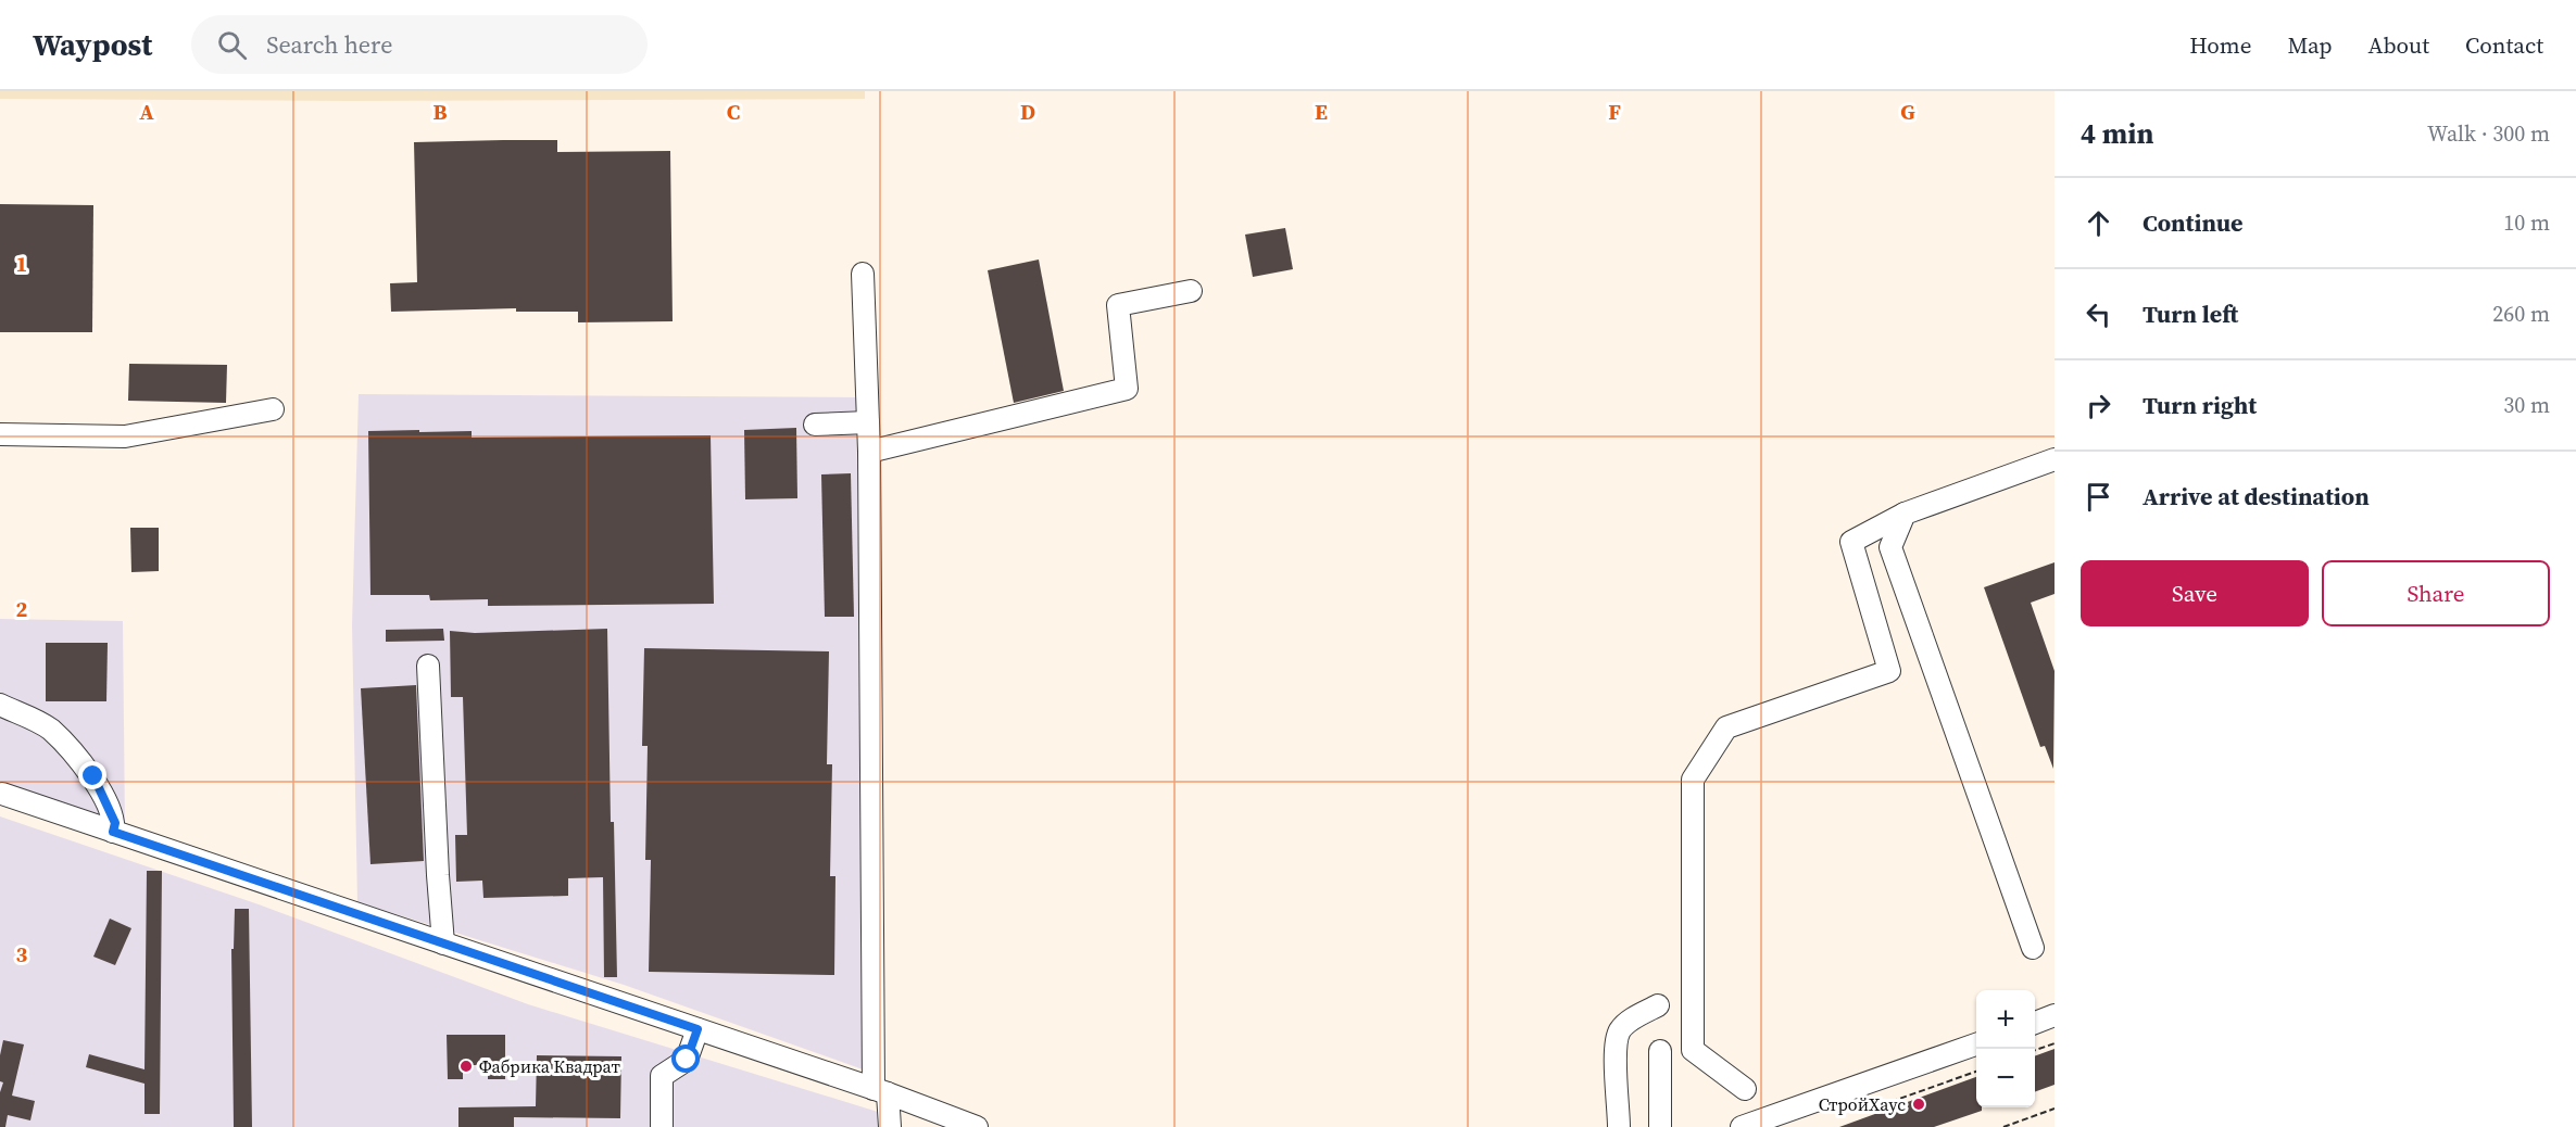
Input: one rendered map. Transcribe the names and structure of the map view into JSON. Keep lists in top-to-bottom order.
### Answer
{
  "places": ["Фабрика Квадрат", "СтройХаус"],
  "page": {
    "header": "Waypost",
    "search": "Search here",
    "nav": [
      "Home",
      "Map",
      "About",
      "Contact"
    ],
    "heading": ["4 min", "Walk · 300 m"],
    "list": [
      ["Continue", "10 m"],
      ["Turn left", "260 m"],
      ["Turn right", "30 m"],
      "Arrive at destination"
    ],
    "buttons": ["Save", "Share"],
    "map_buttons": ["+", "−"]
  },
  "grid": {
    "columns": [
      "A",
      "B",
      "C",
      "D",
      "E",
      "F",
      "G"
    ],
    "rows": ["1", "2", "3"]
  }
}
